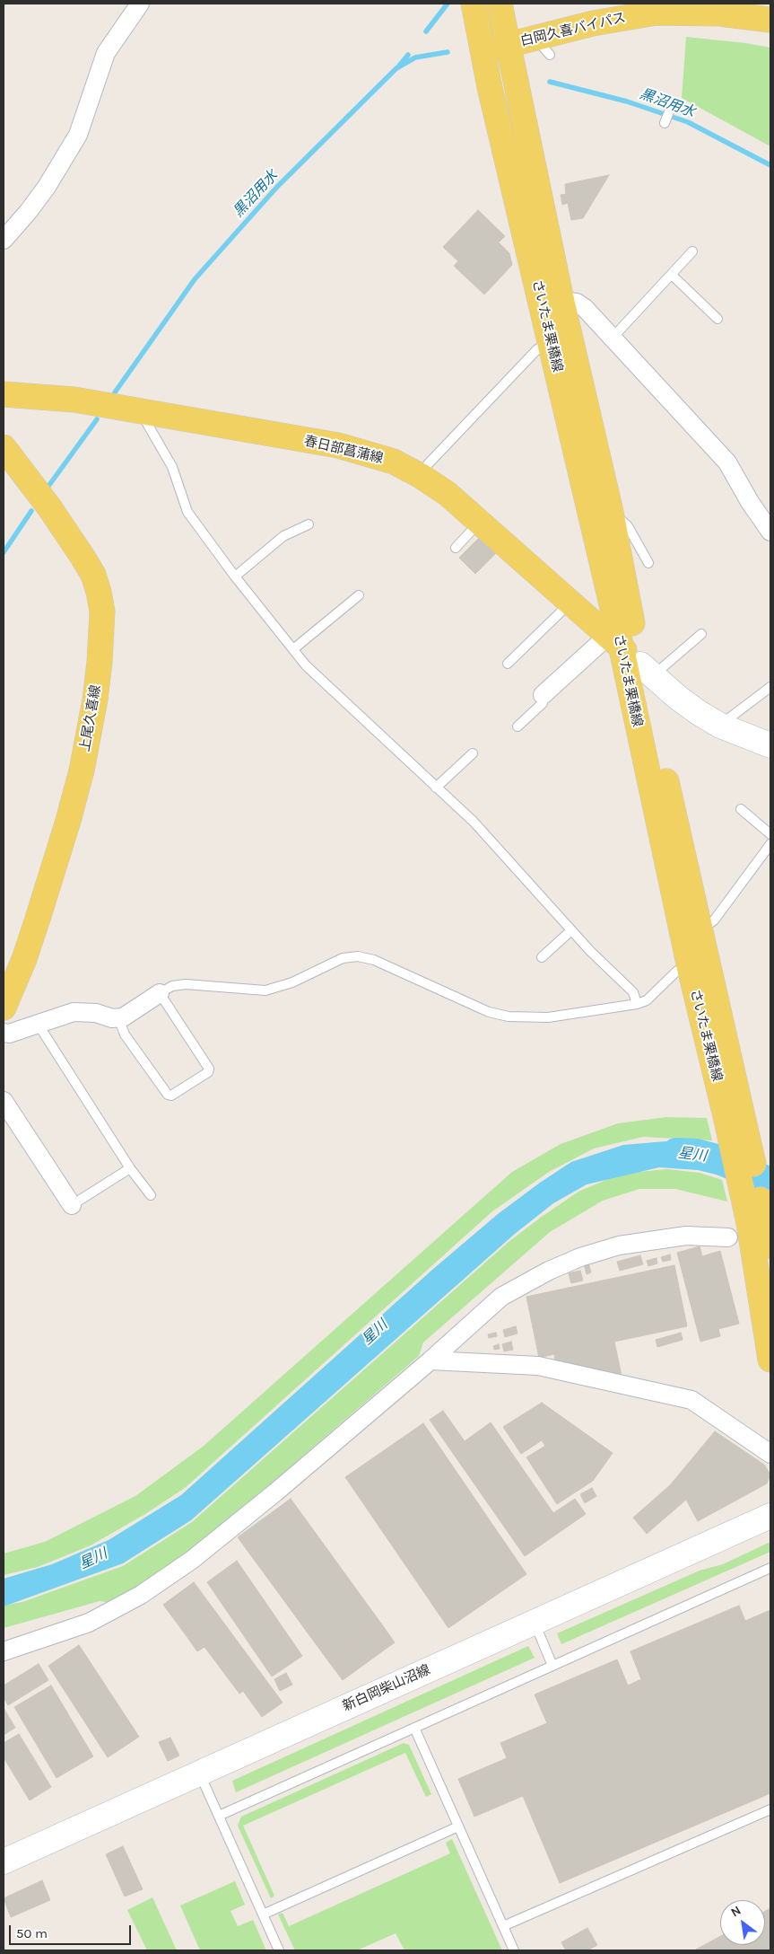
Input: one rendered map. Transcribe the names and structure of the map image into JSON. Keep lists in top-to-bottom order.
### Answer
{
  "streets": {
    "main road": [
      "白岡久喜バイパス",
      "さいたま栗橋線",
      "春日部菖蒲線",
      "上尾久喜線"
    ],
    "street": ["新白岡柴山沼線"]
  },
  "crossings": [
    ["白岡久喜バイパス", "さいたま栗橋線"],
    ["さいたま栗橋線", "春日部菖蒲線"]
  ],
  "water": ["黒沼用水", "星川"],
  "scale_bar": "50 m",
  "north": "top left"
}
